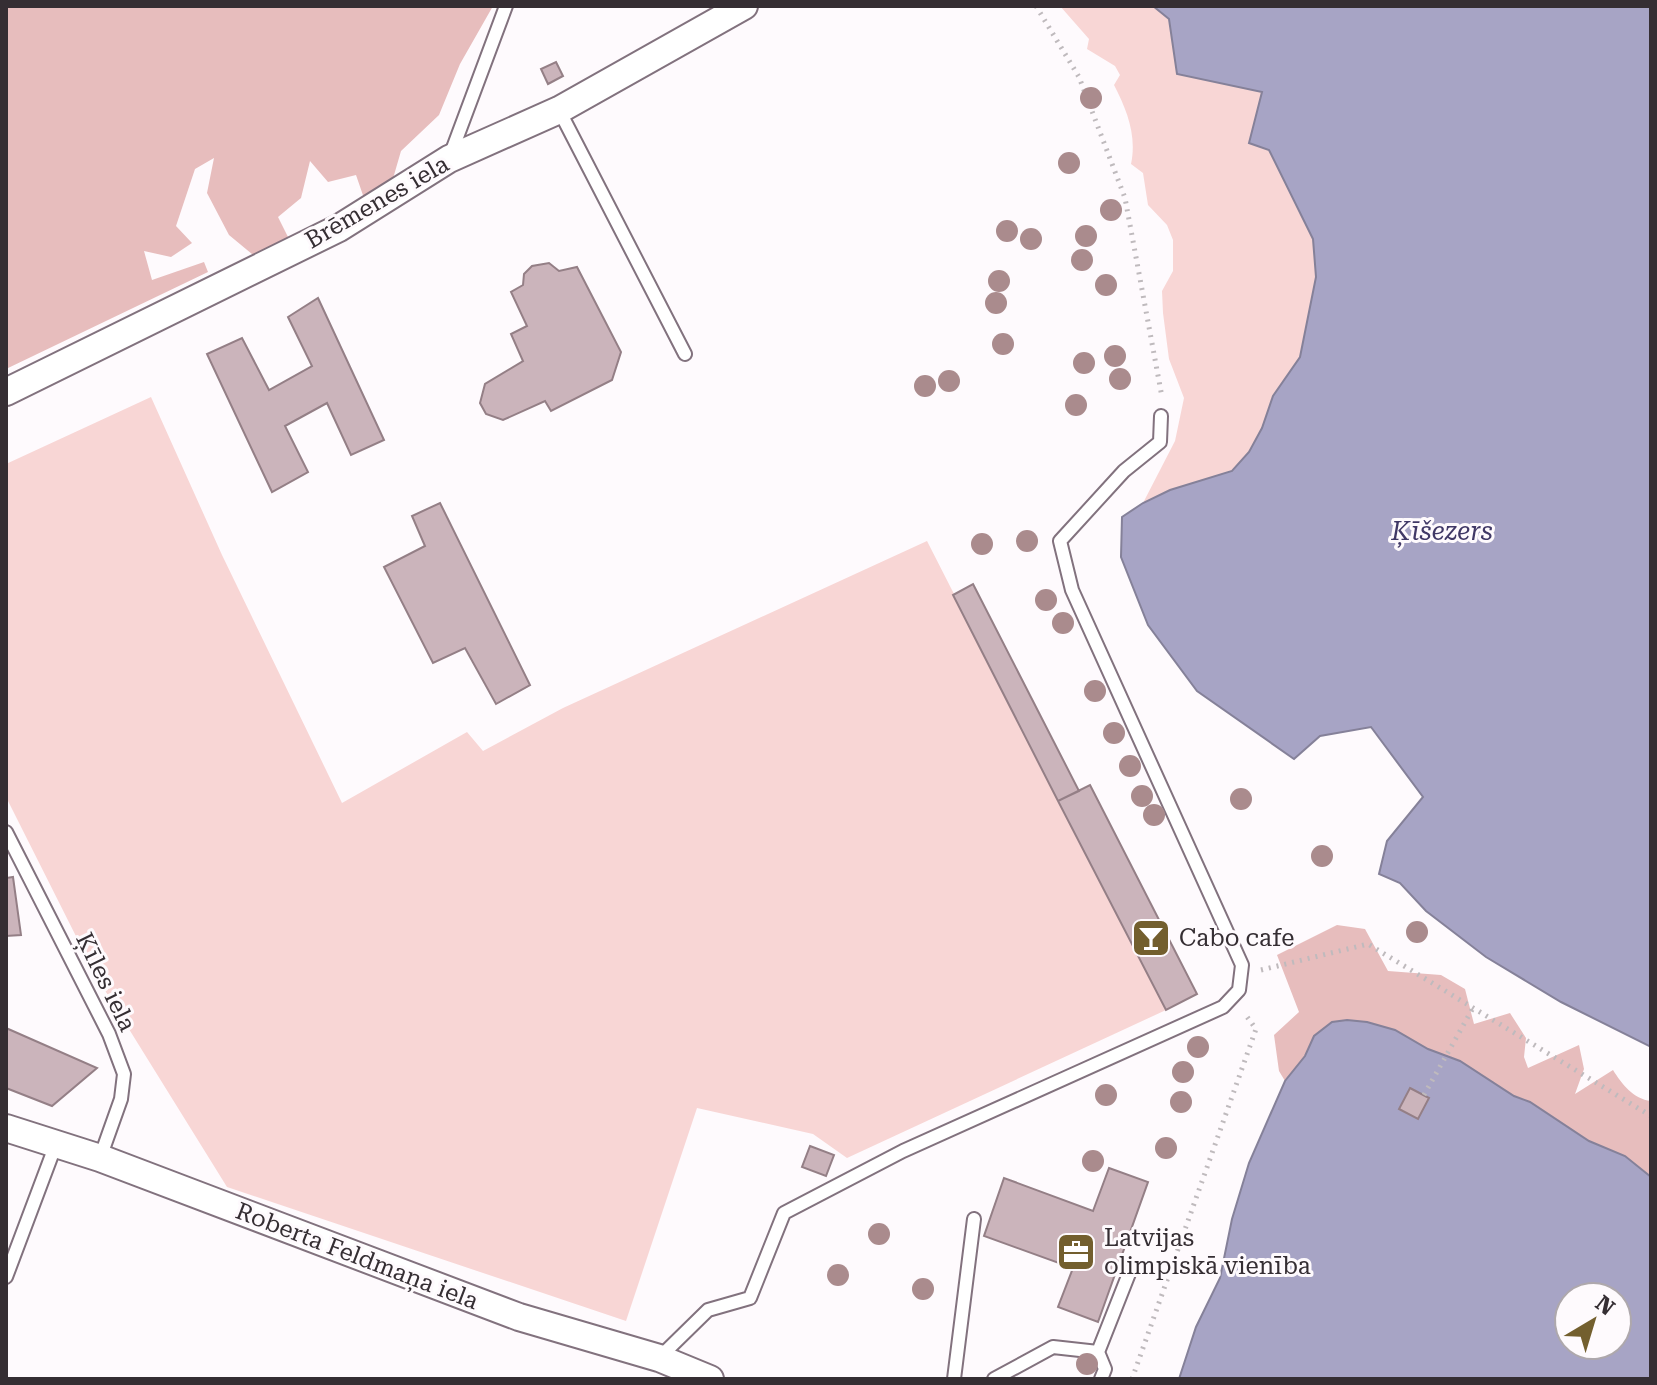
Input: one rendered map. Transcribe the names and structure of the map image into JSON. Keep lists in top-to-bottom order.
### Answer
{
  "streets": {
    "street": ["Brēmenes iela", "Roberta Feldmaņa iela"],
    "lane": ["Ķīles iela"]
  },
  "crossings": [
    ["Ķīles iela", "Roberta Feldmaņa iela"]
  ],
  "water": ["Ķīšezers"],
  "places": {
    "bar": ["Cabo cafe"],
    "office": ["Latvijas olimpiskā vienība"]
  },
  "north": "top right"
}
